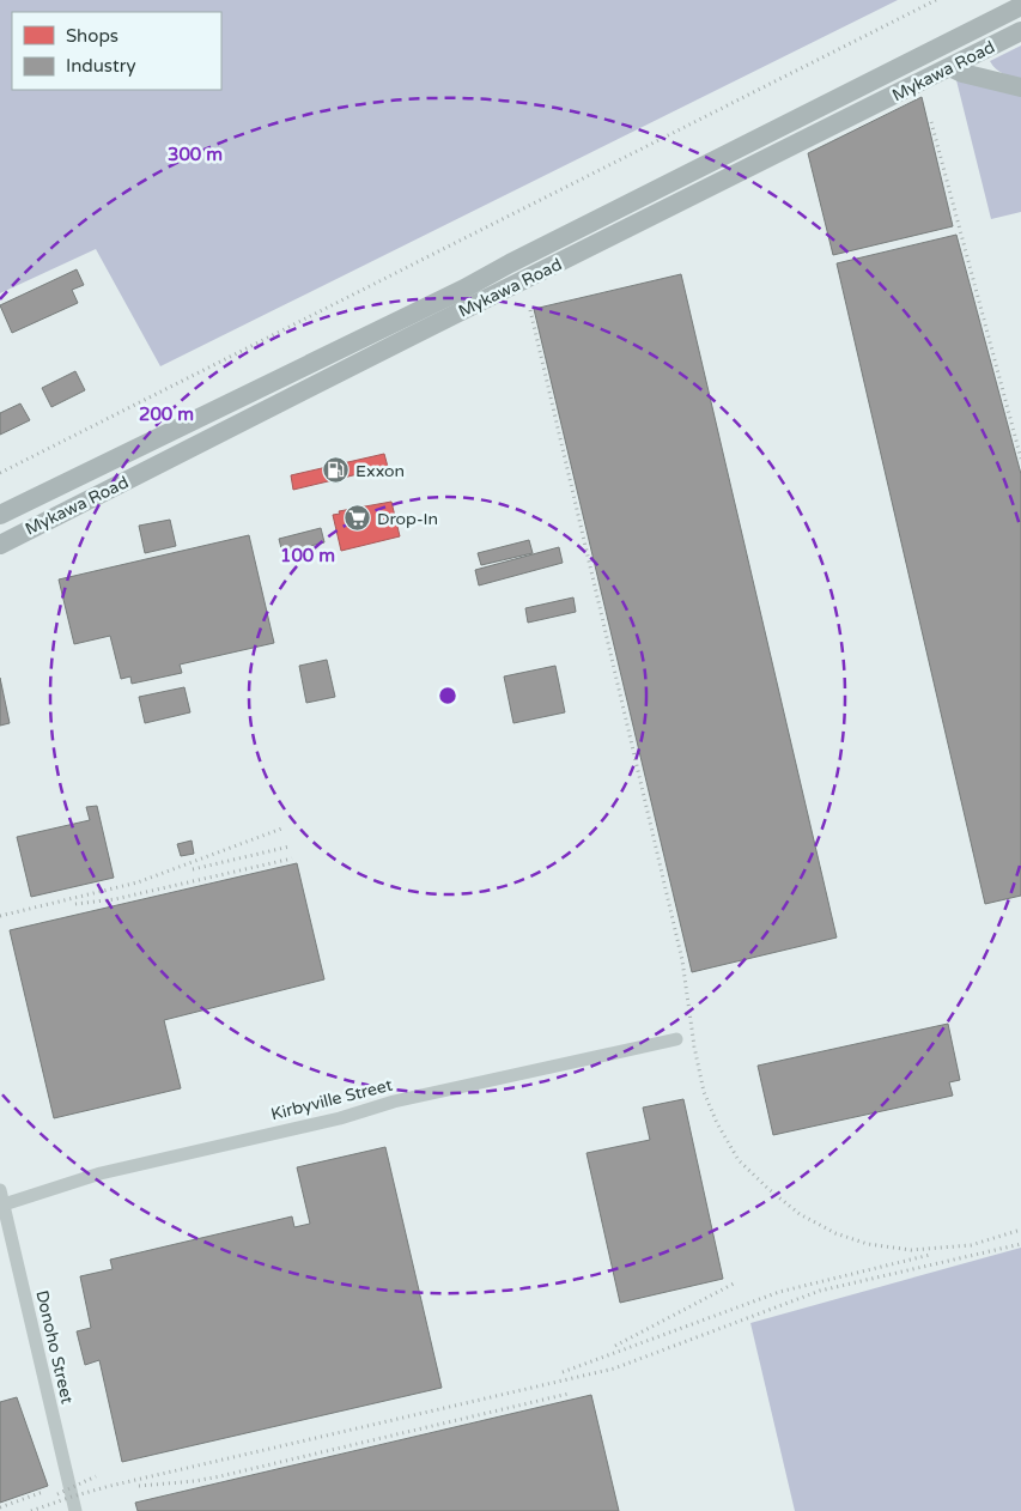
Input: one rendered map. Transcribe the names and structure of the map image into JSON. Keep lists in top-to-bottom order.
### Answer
{
  "streets": {
    "main road": ["Mykawa Road"],
    "street": ["Kirbyville Street", "Donoho Street"]
  },
  "crossings": [
    ["Kirbyville Street", "Donoho Street"]
  ],
  "places": {
    "fuel station": ["Exxon"],
    "supermarket": ["Drop-In"]
  },
  "legend": ["Shops", "Industry"],
  "rings": ["300 m", "200 m", "100 m"]
}
